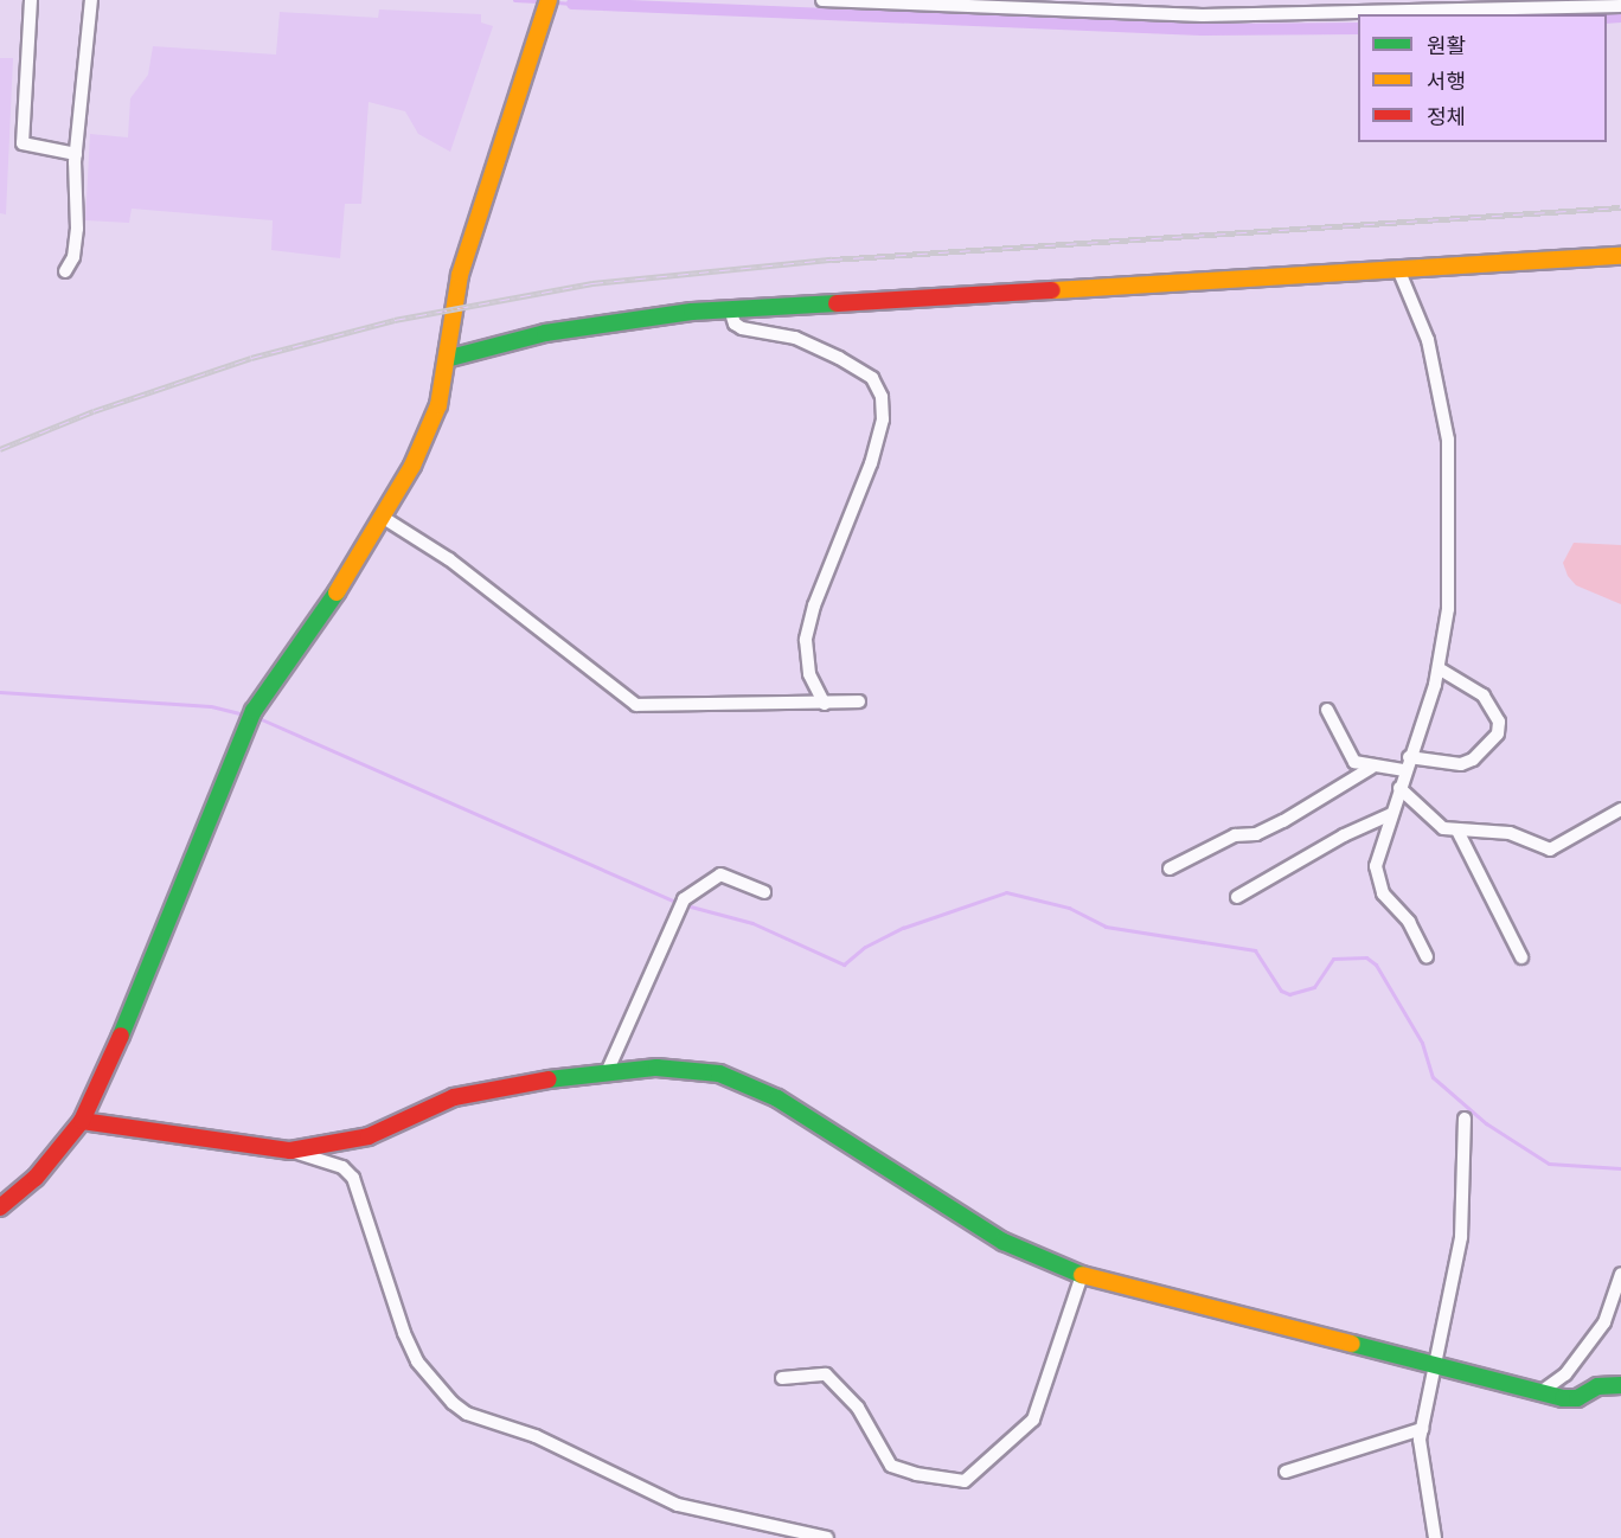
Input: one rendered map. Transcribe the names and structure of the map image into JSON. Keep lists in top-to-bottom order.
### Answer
{
  "legend": ["원활", "서행", "정체"]
}
